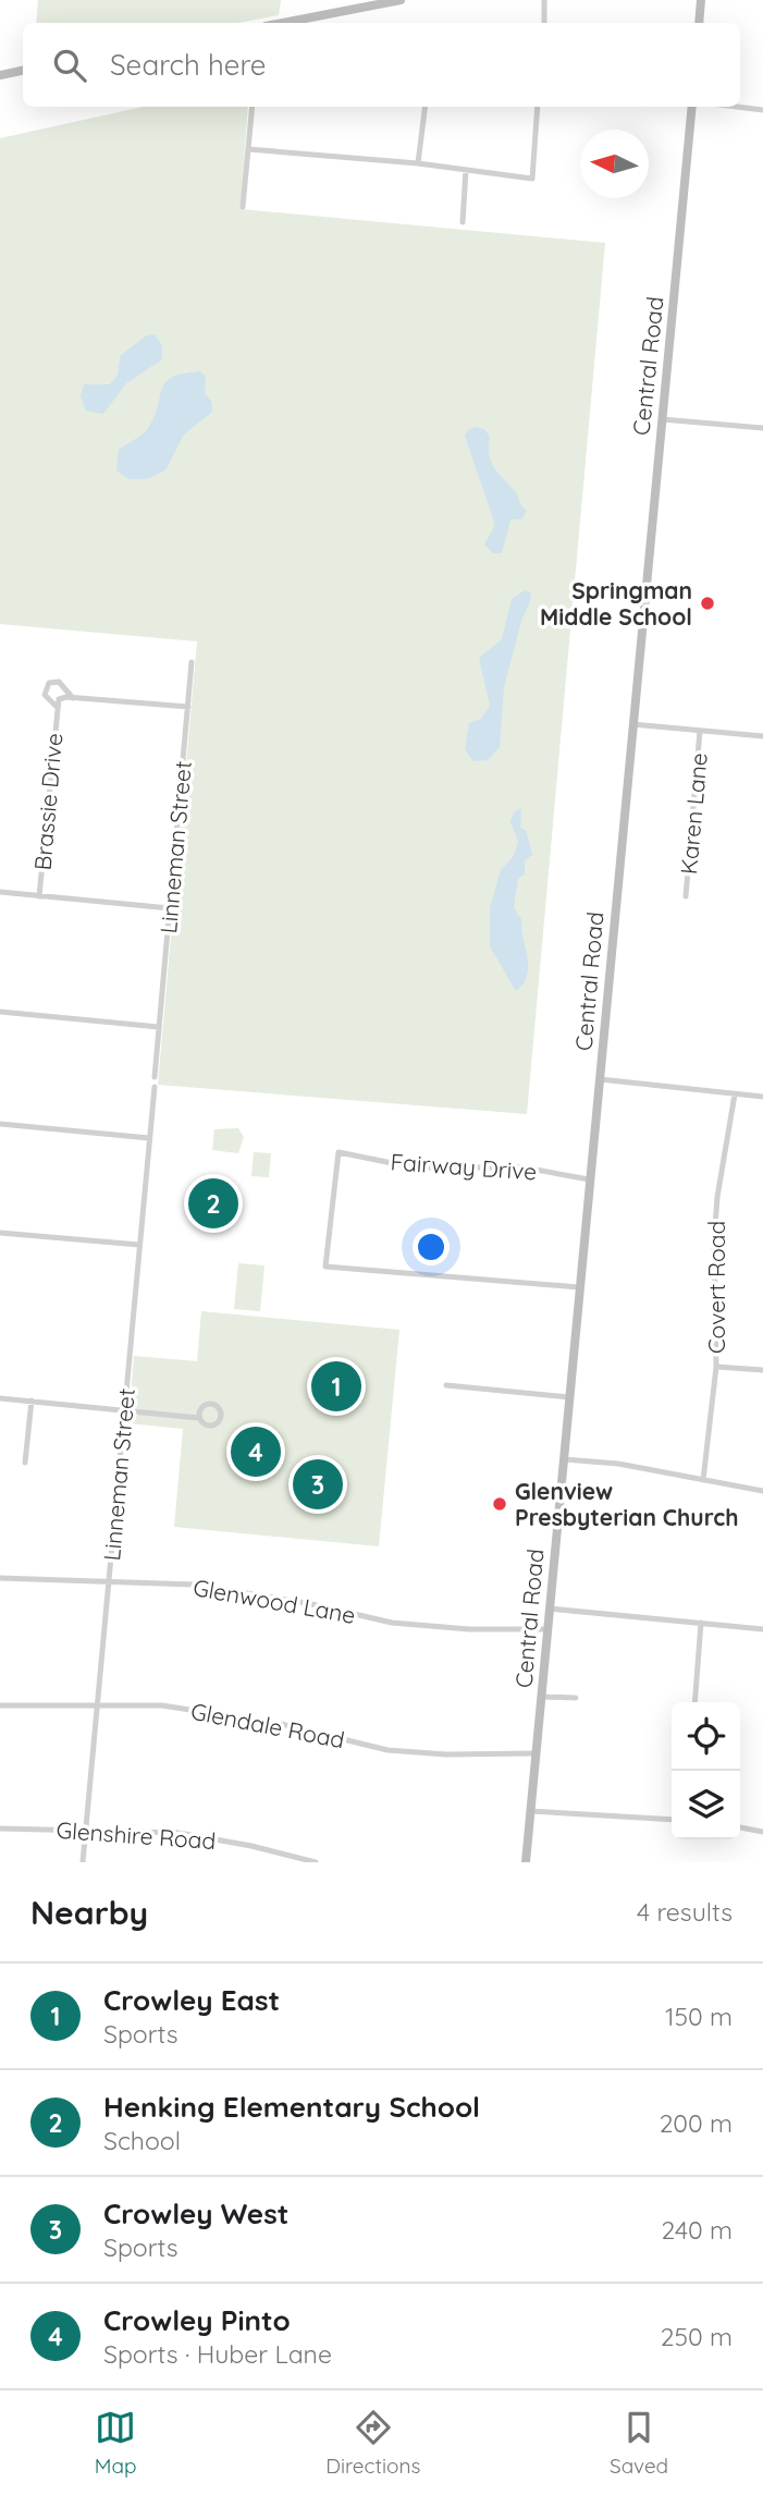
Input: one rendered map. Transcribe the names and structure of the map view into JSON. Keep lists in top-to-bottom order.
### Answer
{
  "streets": {
    "main road": ["Central Road"],
    "street": [
      "Brassie Drive",
      "Karen Lane",
      "Linneman Street",
      "Fairway Drive",
      "Covert Road",
      "Glenwood Lane",
      "Glendale Road",
      "Glenshire Road"
    ]
  },
  "crossings": [
    ["Central Road", "Fairway Drive"],
    ["Central Road", "Glenwood Lane"],
    ["Central Road", "Glendale Road"],
    ["Linneman Street", "Glenwood Lane"],
    ["Linneman Street", "Glendale Road"],
    ["Linneman Street", "Glenshire Road"]
  ],
  "places": ["Springman Middle School", "Glenview Presbyterian Church"],
  "north": "left",
  "page": {
    "search": "Search here",
    "pins": [
      "2",
      "1",
      "4",
      "3"
    ],
    "heading": ["Nearby", "4 results"],
    "list": [
      {
        "mark": "1",
        "name": "Crowley East",
        "note": "Sports",
        "value": "150 m"
      },
      {
        "mark": "2",
        "name": "Henking Elementary School",
        "note": "School",
        "value": "200 m"
      },
      {
        "mark": "3",
        "name": "Crowley West",
        "note": "Sports",
        "value": "240 m"
      },
      {
        "mark": "4",
        "name": "Crowley Pinto",
        "note": "Sports · Huber Lane",
        "value": "250 m"
      }
    ],
    "nav": ["Map", "Directions", "Saved"]
  }
}
